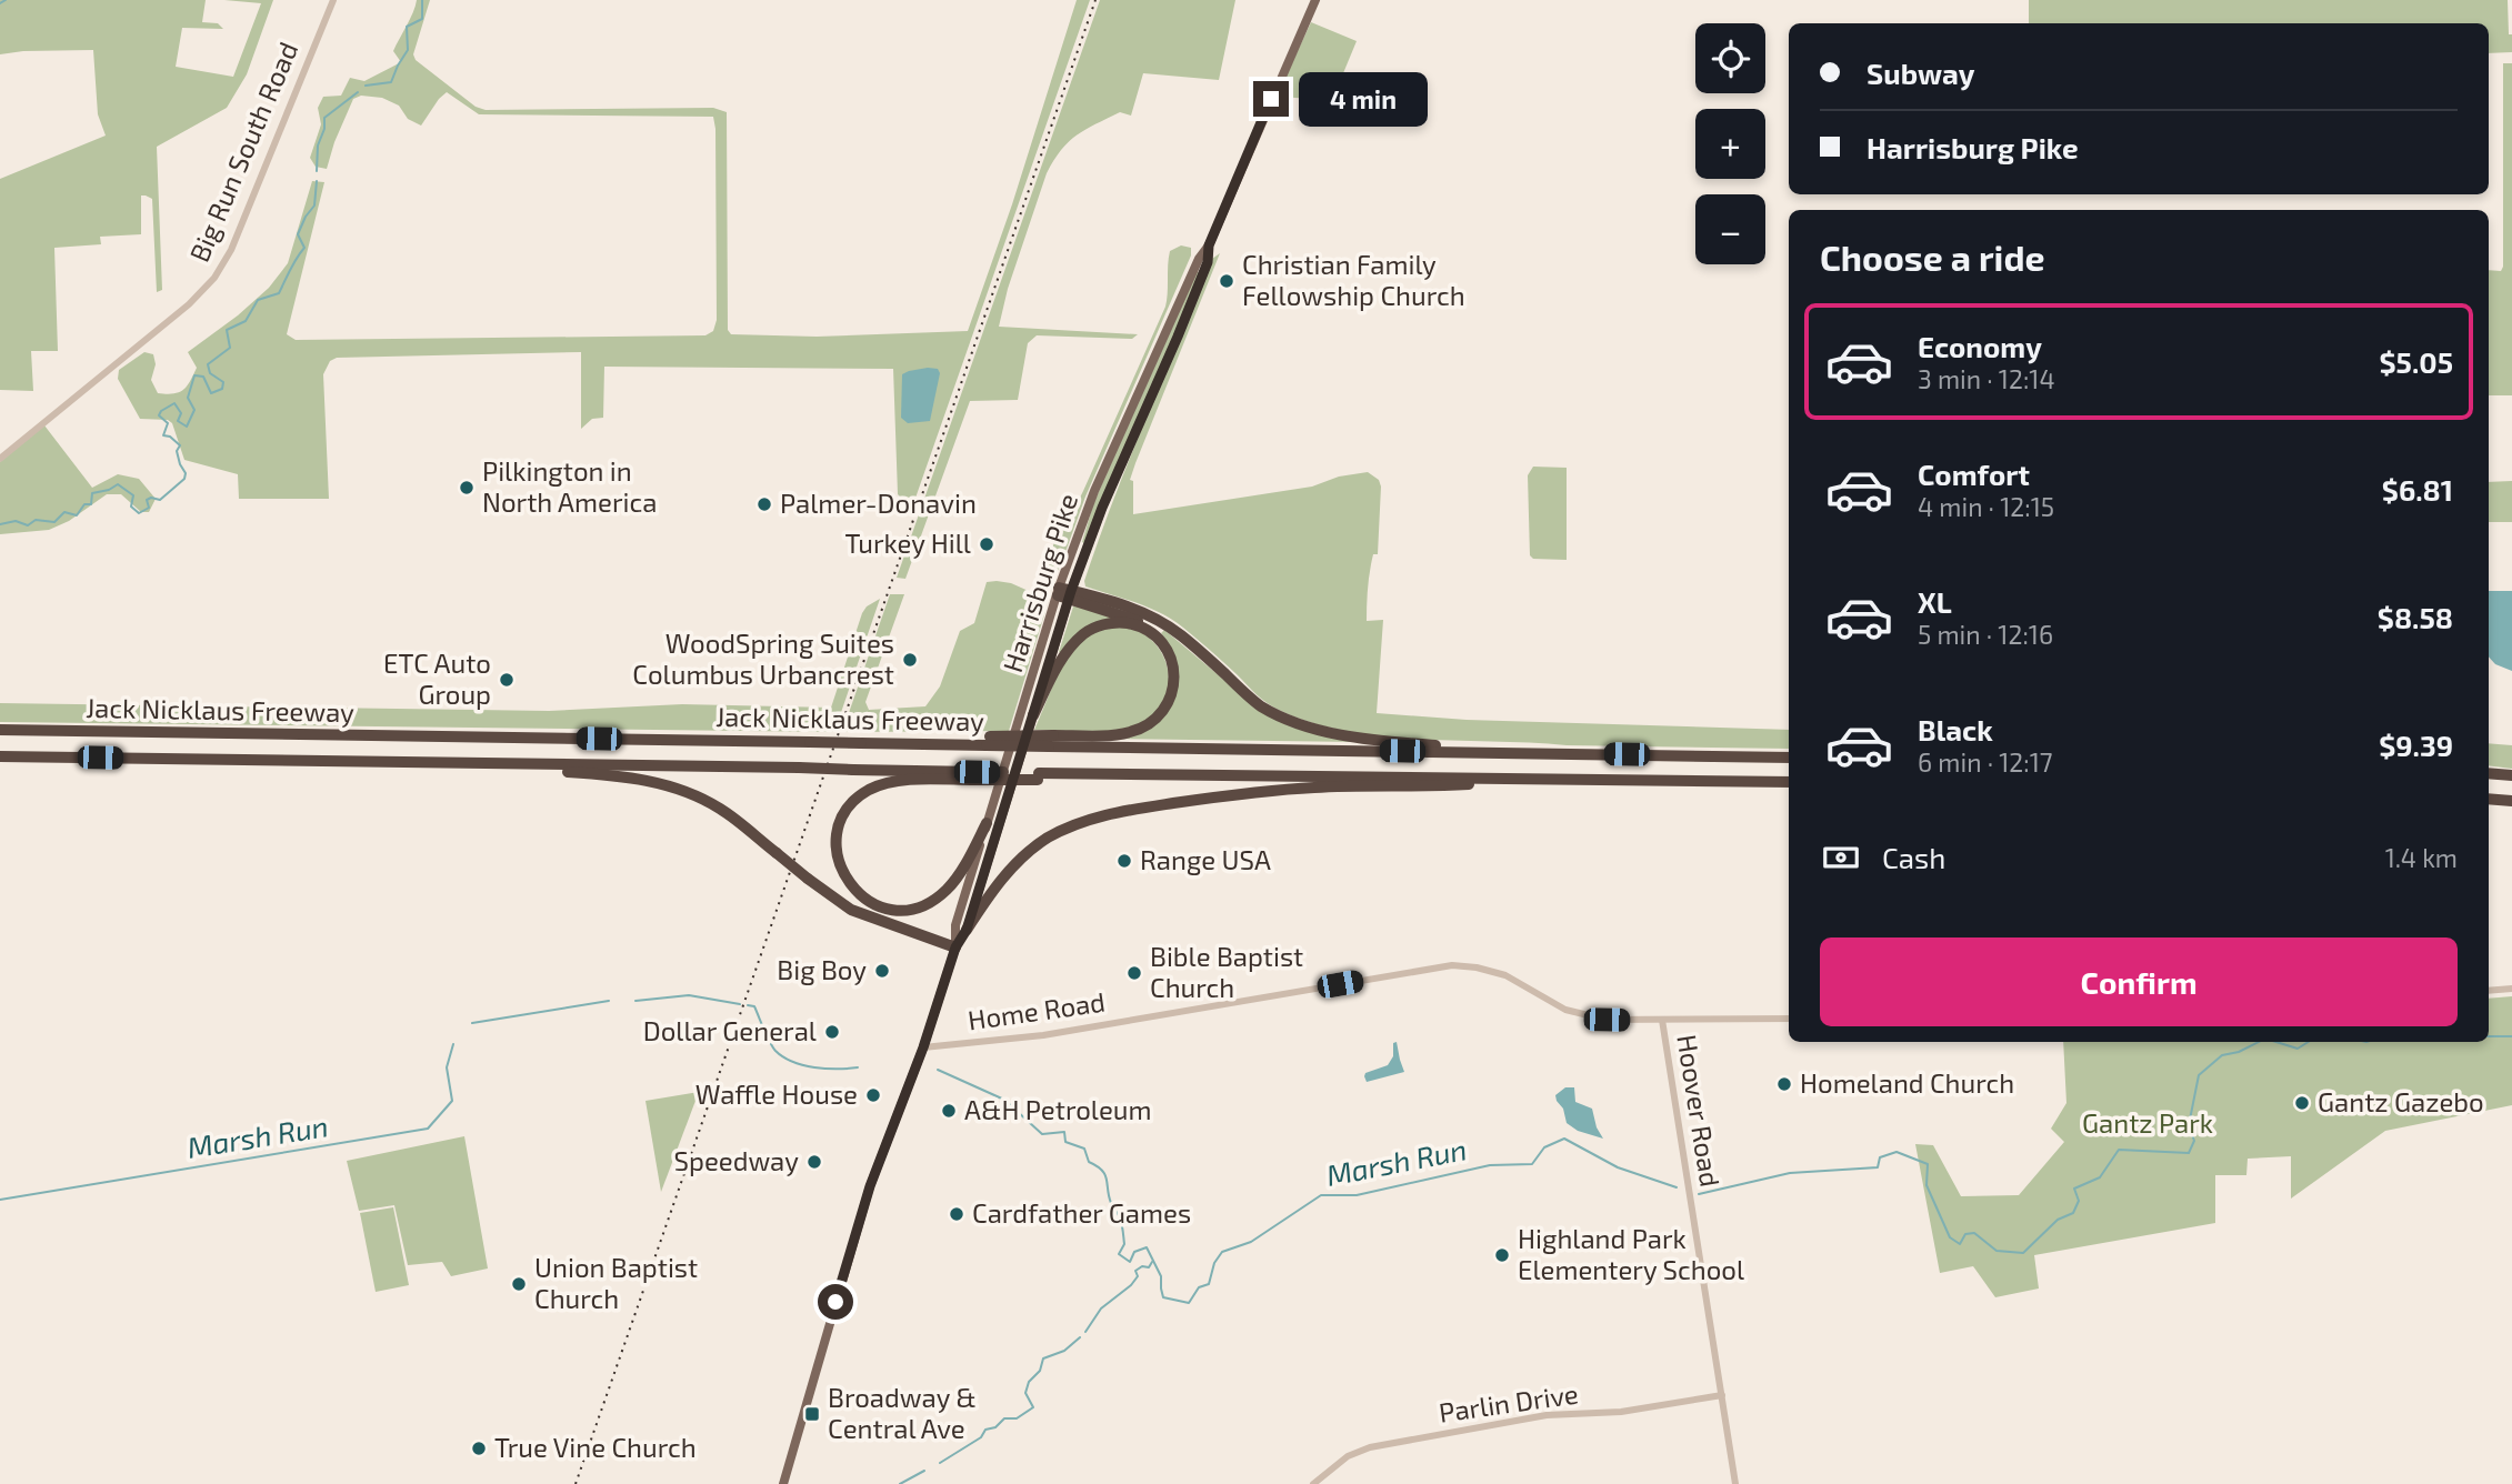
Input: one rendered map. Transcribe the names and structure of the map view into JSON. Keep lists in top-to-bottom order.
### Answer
{
  "streets": {
    "highway": ["Jack Nicklaus Freeway"],
    "main road": ["Harrisburg Pike"],
    "street": [
      "Big Run South Road",
      "Home Road",
      "Hoover Road",
      "Parlin Drive"
    ]
  },
  "crossings": [
    ["Home Road", "Hoover Road"],
    ["Hoover Road", "Parlin Drive"]
  ],
  "water": ["Marsh Run"],
  "parks": ["Gantz Park"],
  "places": {
    "other": [
      "Christian Family Fellowship Church",
      "Pilkington in North America",
      "Palmer-Donavin",
      "Turkey Hill",
      "WoodSpring Suites Columbus Urbancrest",
      "ETC Auto Group",
      "Range USA",
      "Big Boy",
      "Bible Baptist Church",
      "Dollar General",
      "Homeland Church",
      "Waffle House",
      "Gantz Gazebo",
      "A&H Petroleum",
      "Speedway",
      "Cardfather Games",
      "Highland Park Elementery School",
      "Union Baptist Church",
      "True Vine Church"
    ],
    "transit": ["Broadway & Central Ave"]
  },
  "page": {
    "map_buttons": ["+", "−"],
    "banner": ["Subway", "Harrisburg Pike"],
    "bubble": "4 min",
    "heading": "Choose a ride",
    "list": [
      {
        "name": "Economy",
        "note": "3 min · 12:14",
        "value": "$5.05"
      },
      {
        "name": "Comfort",
        "note": "4 min · 12:15",
        "value": "$6.81"
      },
      {
        "name": "XL",
        "note": "5 min · 12:16",
        "value": "$8.58"
      },
      {
        "name": "Black",
        "note": "6 min · 12:17",
        "value": "$9.39"
      }
    ],
    "pay": ["Cash", "1.4 km"],
    "buttons": "Confirm"
  }
}
